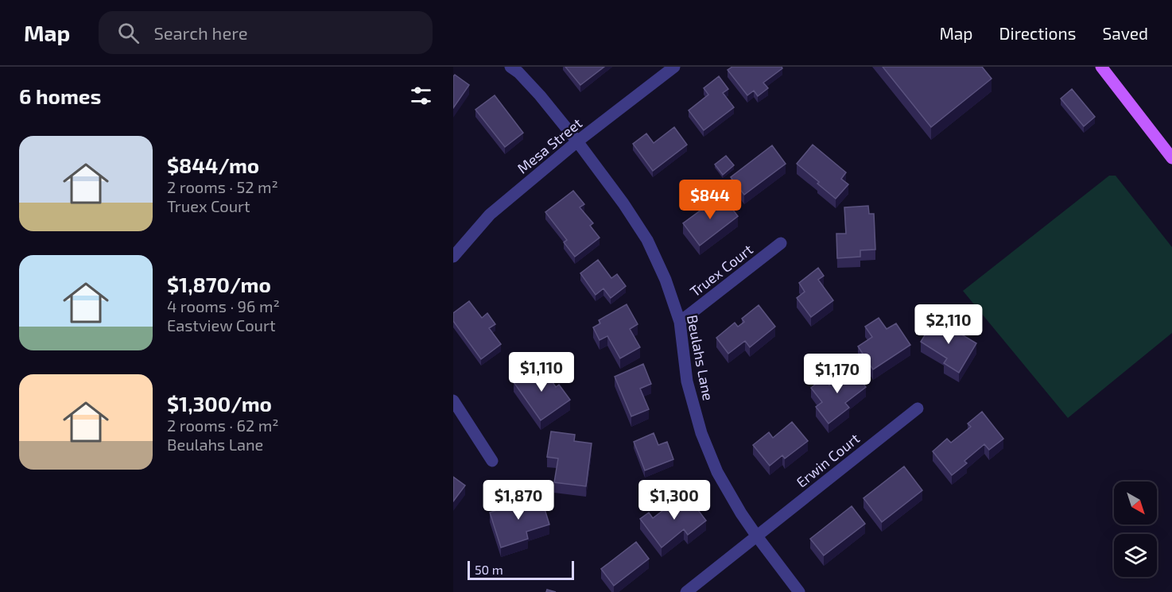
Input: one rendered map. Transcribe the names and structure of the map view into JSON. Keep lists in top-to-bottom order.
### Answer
{
  "streets": {
    "street": [
      "Mesa Street",
      "Truex Court",
      "Beulahs Lane",
      "Erwin Court"
    ]
  },
  "crossings": [
    ["Mesa Street", "Beulahs Lane"],
    ["Truex Court", "Beulahs Lane"],
    ["Beulahs Lane", "Erwin Court"]
  ],
  "scale_bar": "50 m",
  "north": "bottom right",
  "page": {
    "header": "Map",
    "search": "Search here",
    "nav": ["Map", "Directions", "Saved"],
    "heading": "6 homes",
    "list": [
      {
        "name": "$844/mo",
        "note": "2 rooms · 52 m² · Truex Court"
      },
      {
        "name": "$1,870/mo",
        "note": "4 rooms · 96 m² · Eastview Court"
      },
      {
        "name": "$1,300/mo",
        "note": "2 rooms · 62 m² · Beulahs Lane"
      }
    ],
    "price": [
      "$844",
      "$2,110",
      "$1,110",
      "$1,170",
      "$1,870",
      "$1,300"
    ],
    "scale": "50 m"
  }
}
